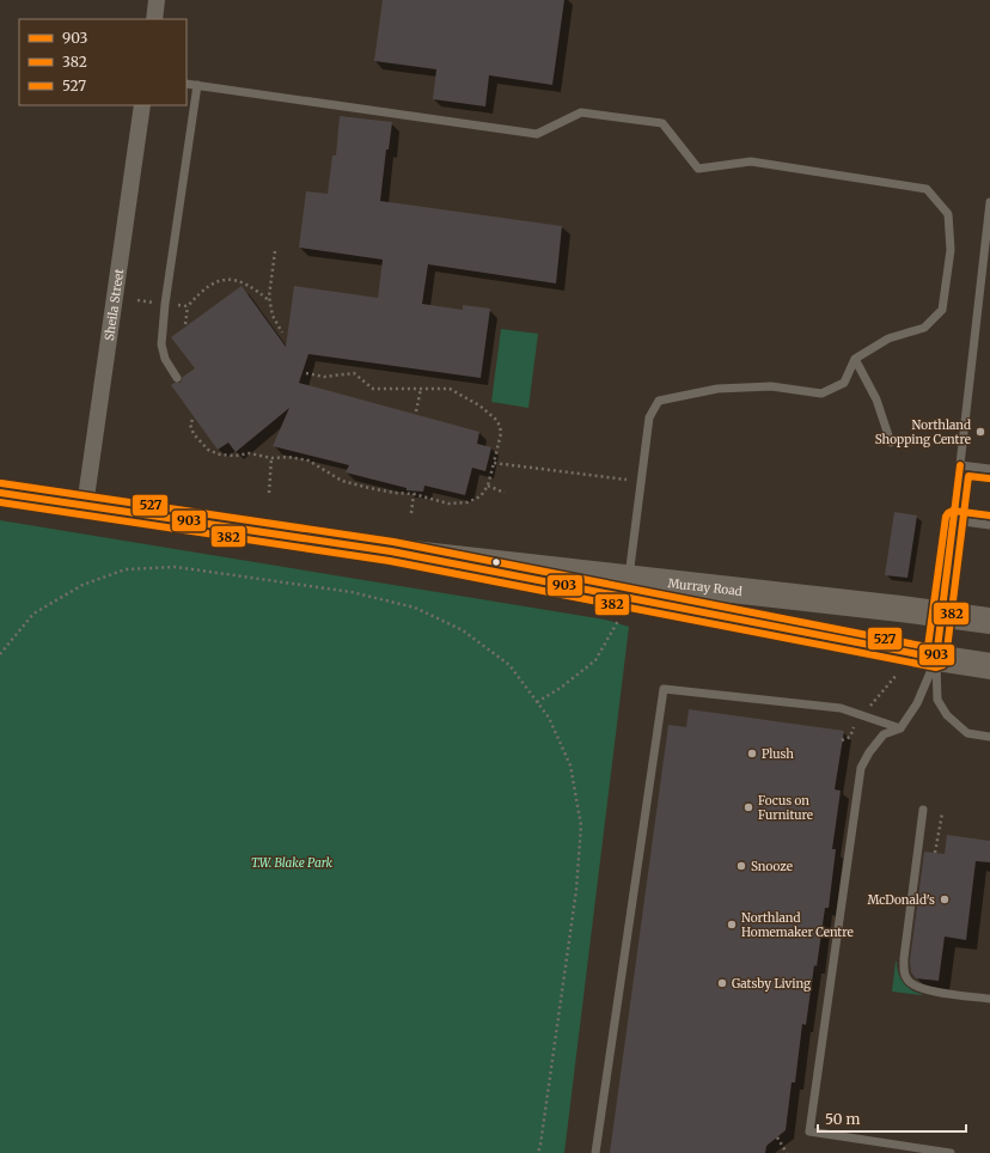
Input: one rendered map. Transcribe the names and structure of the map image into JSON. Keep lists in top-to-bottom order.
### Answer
{
  "streets": {
    "main road": ["Murray Road"],
    "street": ["Sheila Street"]
  },
  "crossings": [
    ["Sheila Street", "Murray Road"]
  ],
  "parks": ["T.W. Blake Park"],
  "places": [
    "Northland Shopping Centre",
    "Plush",
    "Focus on Furniture",
    "Snooze",
    "McDonald's",
    "Northland Homemaker Centre",
    "Gatsby Living"
  ],
  "lines": ["transit line 903", "transit line 382", "transit line 527"],
  "legend": ["903", "382", "527"],
  "scale_bar": "50 m"
}
